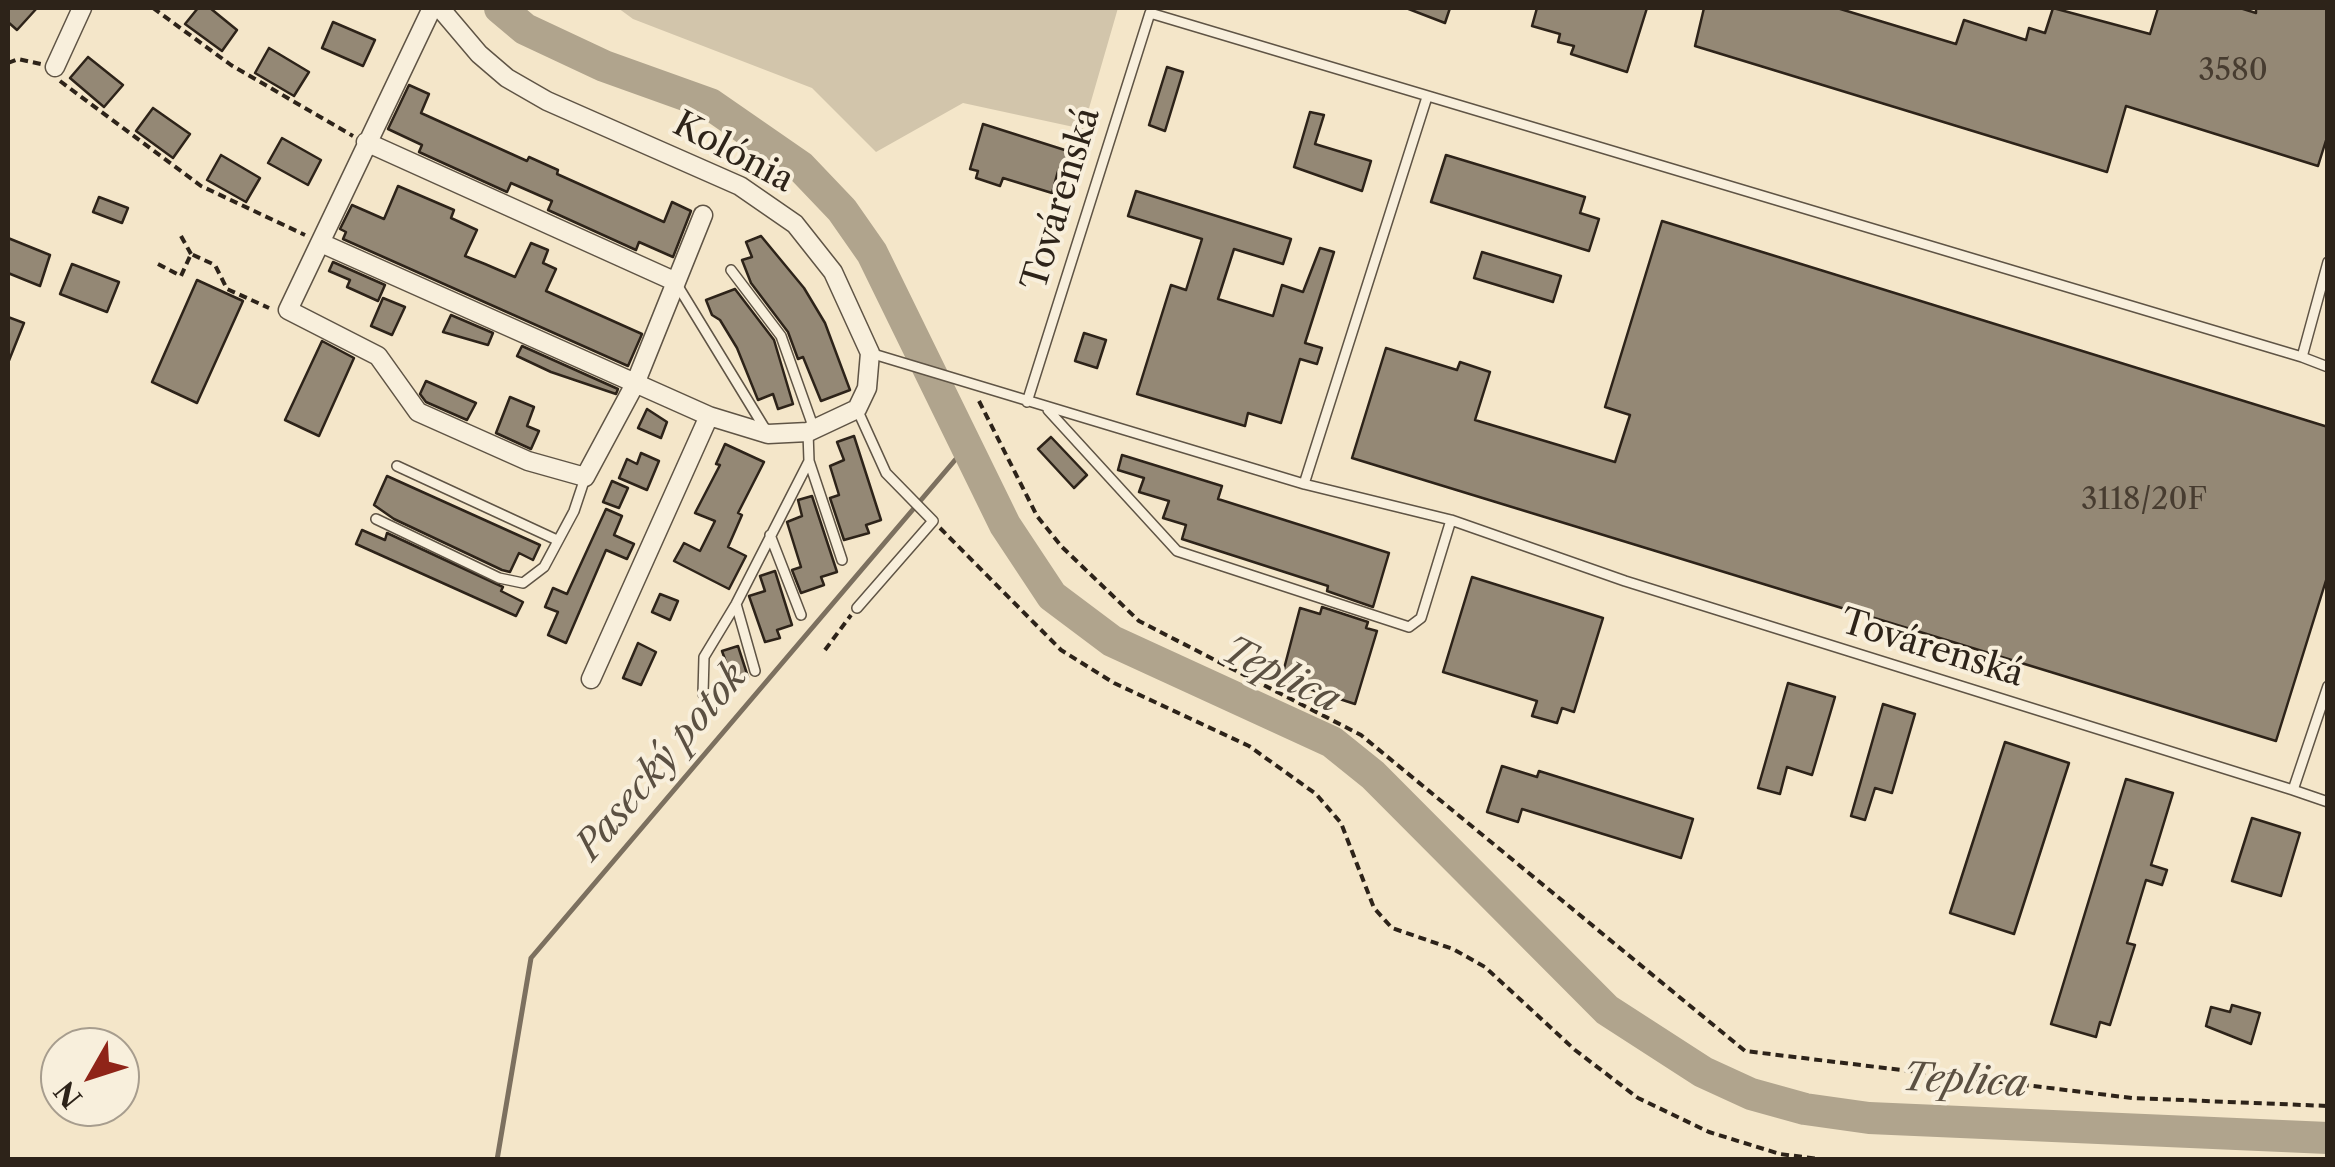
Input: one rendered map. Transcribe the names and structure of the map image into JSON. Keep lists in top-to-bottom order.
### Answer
{
  "streets": {
    "street": ["Kolónia"],
    "lane": ["Továrenská"]
  },
  "crossings": [
    ["Kolónia", "Továrenská"]
  ],
  "water": ["Teplica", "Pasecký potok"],
  "house_numbers": ["3580", "3118/20F"],
  "north": "bottom left"
}
